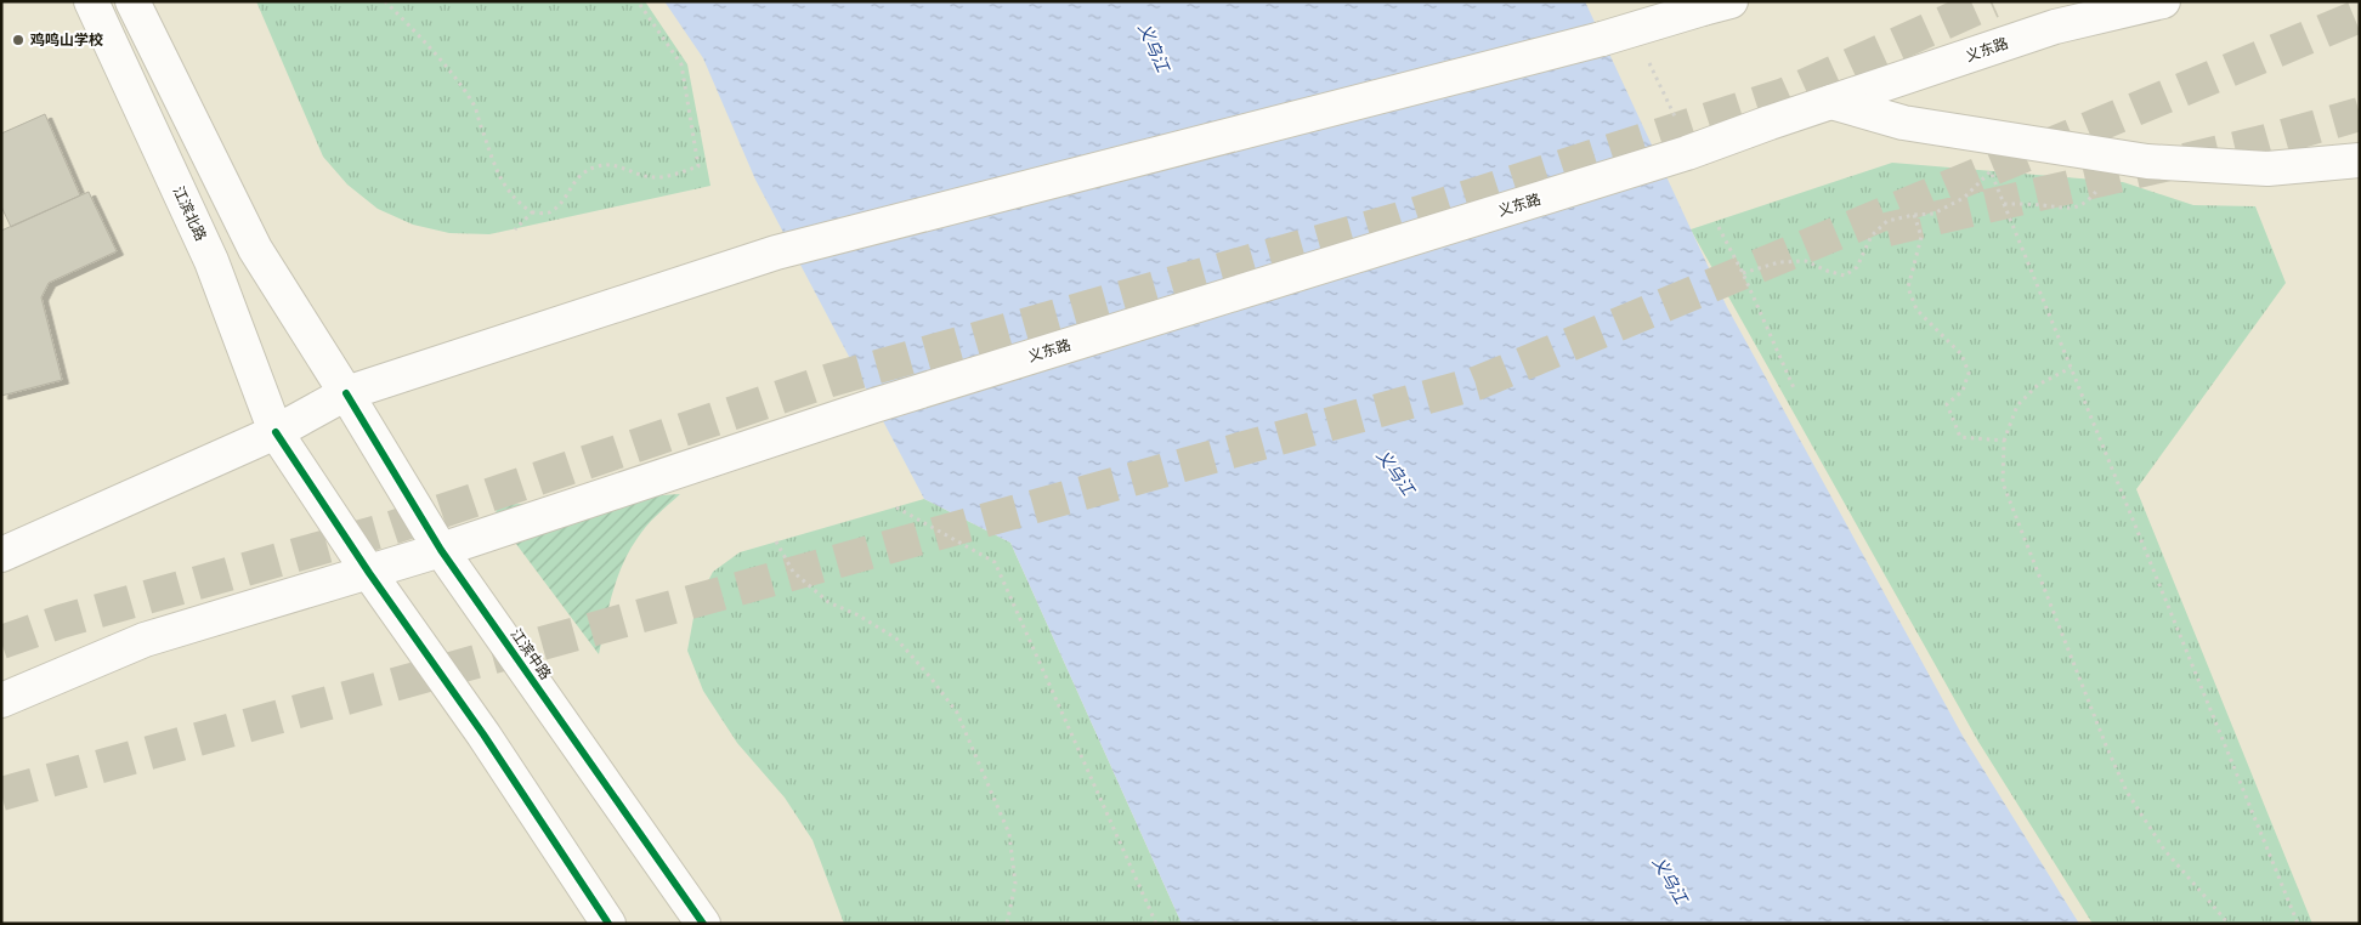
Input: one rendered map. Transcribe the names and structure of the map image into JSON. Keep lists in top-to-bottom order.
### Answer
{
  "streets": {
    "main road": ["义东路", "江滨北路", "江滨中路"]
  },
  "crossings": [
    ["义东路", "江滨中路"]
  ],
  "water": ["义乌江"],
  "places": ["鸡鸣山学校"]
}
